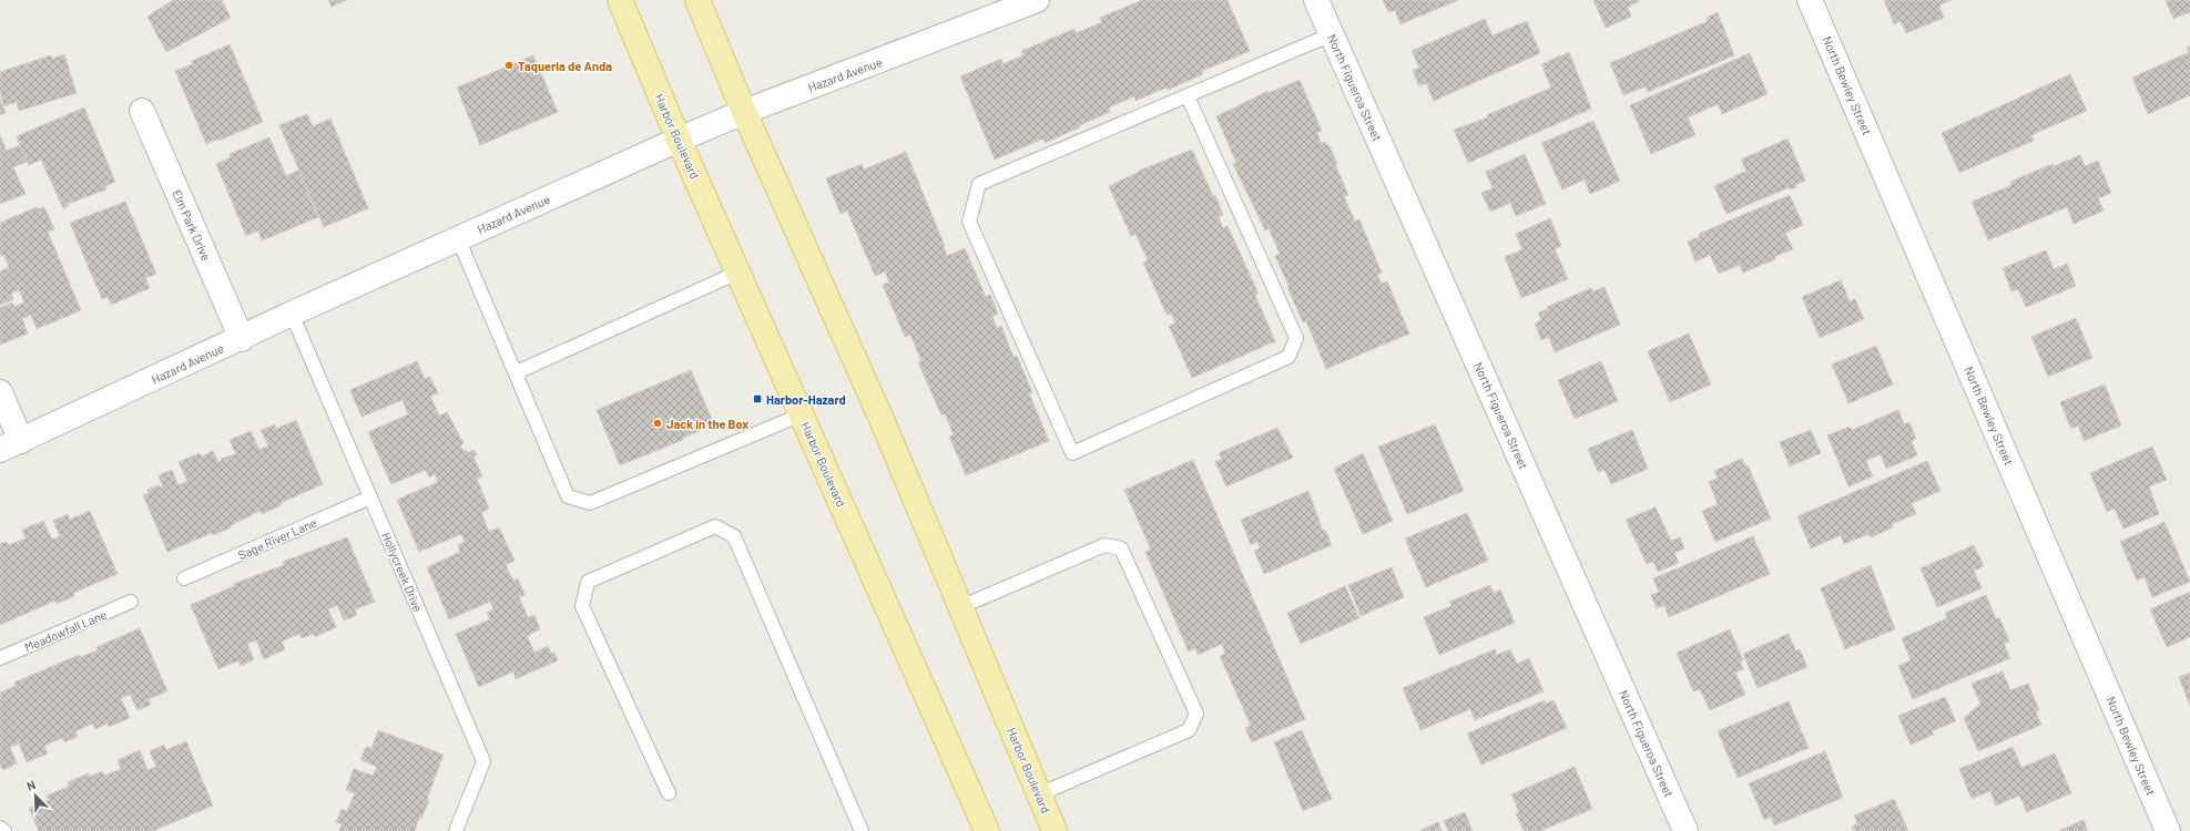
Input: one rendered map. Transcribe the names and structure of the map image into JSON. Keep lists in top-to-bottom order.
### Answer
{
  "streets": {
    "main road": ["Harbor Boulevard"],
    "street": [
      "Hazard Avenue",
      "North Bewley Street",
      "North Figueroa Street",
      "Elm Park Drive"
    ],
    "lane": ["Sage River Lane", "Hollycreek Drive", "Meadowfall Lane"]
  },
  "crossings": [
    ["Hazard Avenue", "Harbor Boulevard"],
    ["Hazard Avenue", "Elm Park Drive"],
    ["Hazard Avenue", "Hollycreek Drive"],
    ["Sage River Lane", "Hollycreek Drive"]
  ],
  "places": {
    "other": ["Taqueria de Anda", "Jack in the Box"],
    "transit": ["Harbor-Hazard"]
  },
  "north": "top left"
}
